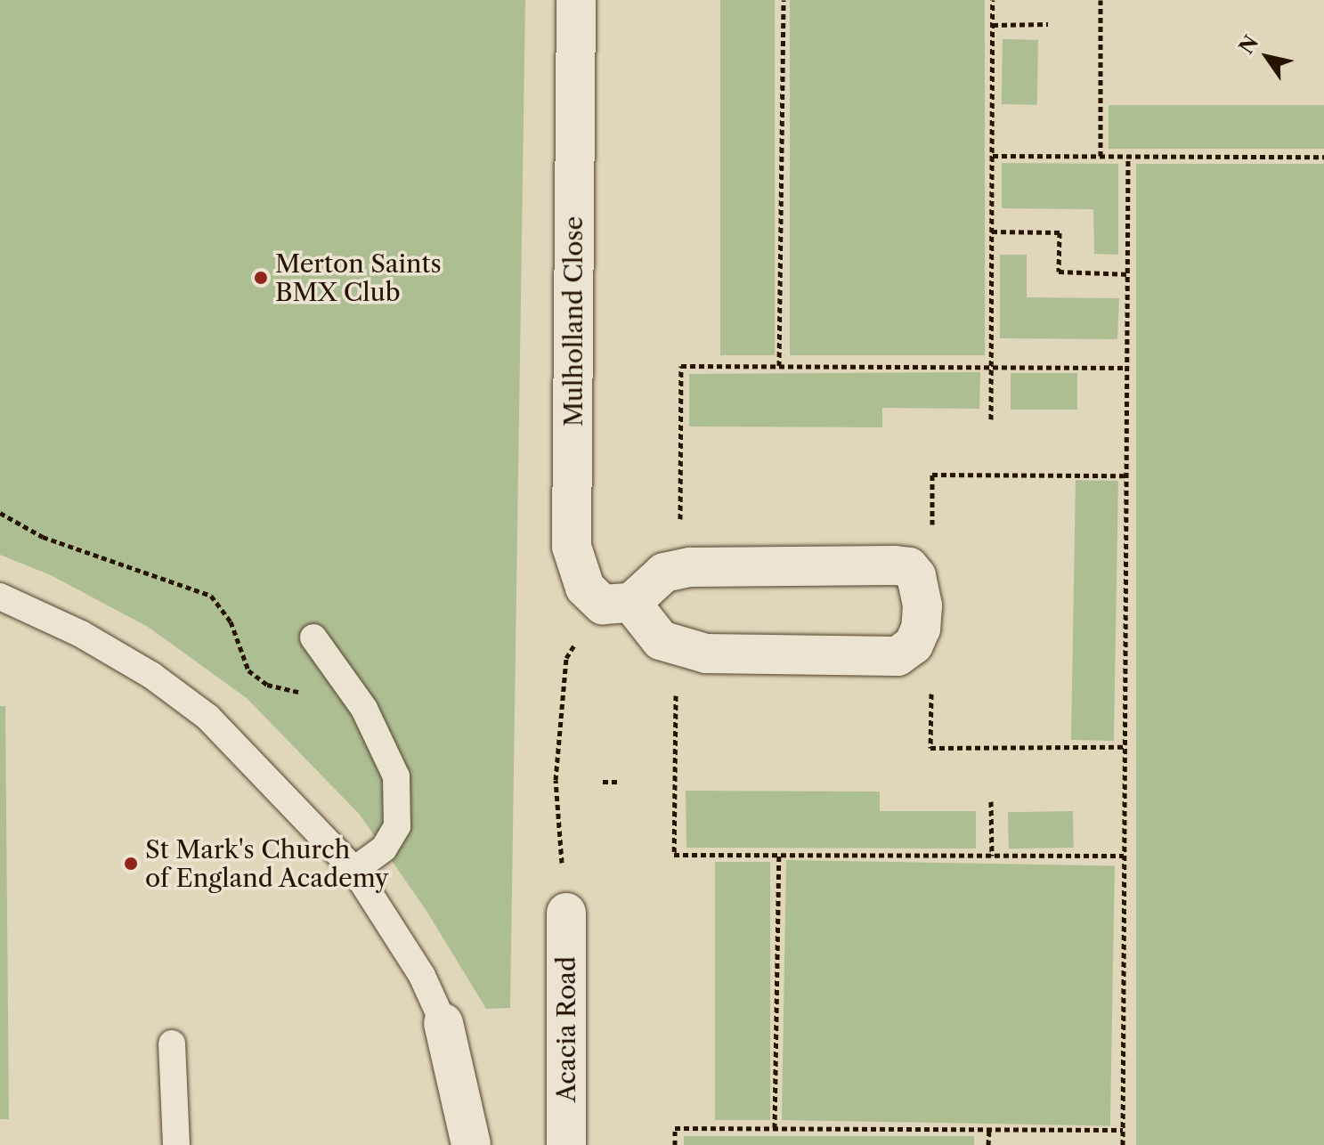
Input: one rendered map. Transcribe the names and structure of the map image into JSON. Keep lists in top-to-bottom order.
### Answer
{
  "streets": {
    "street": ["Mulholland Close", "Acacia Road"]
  },
  "places": ["Merton Saints BMX Club", "St Mark's Church of England Academy"],
  "north": "top left"
}
